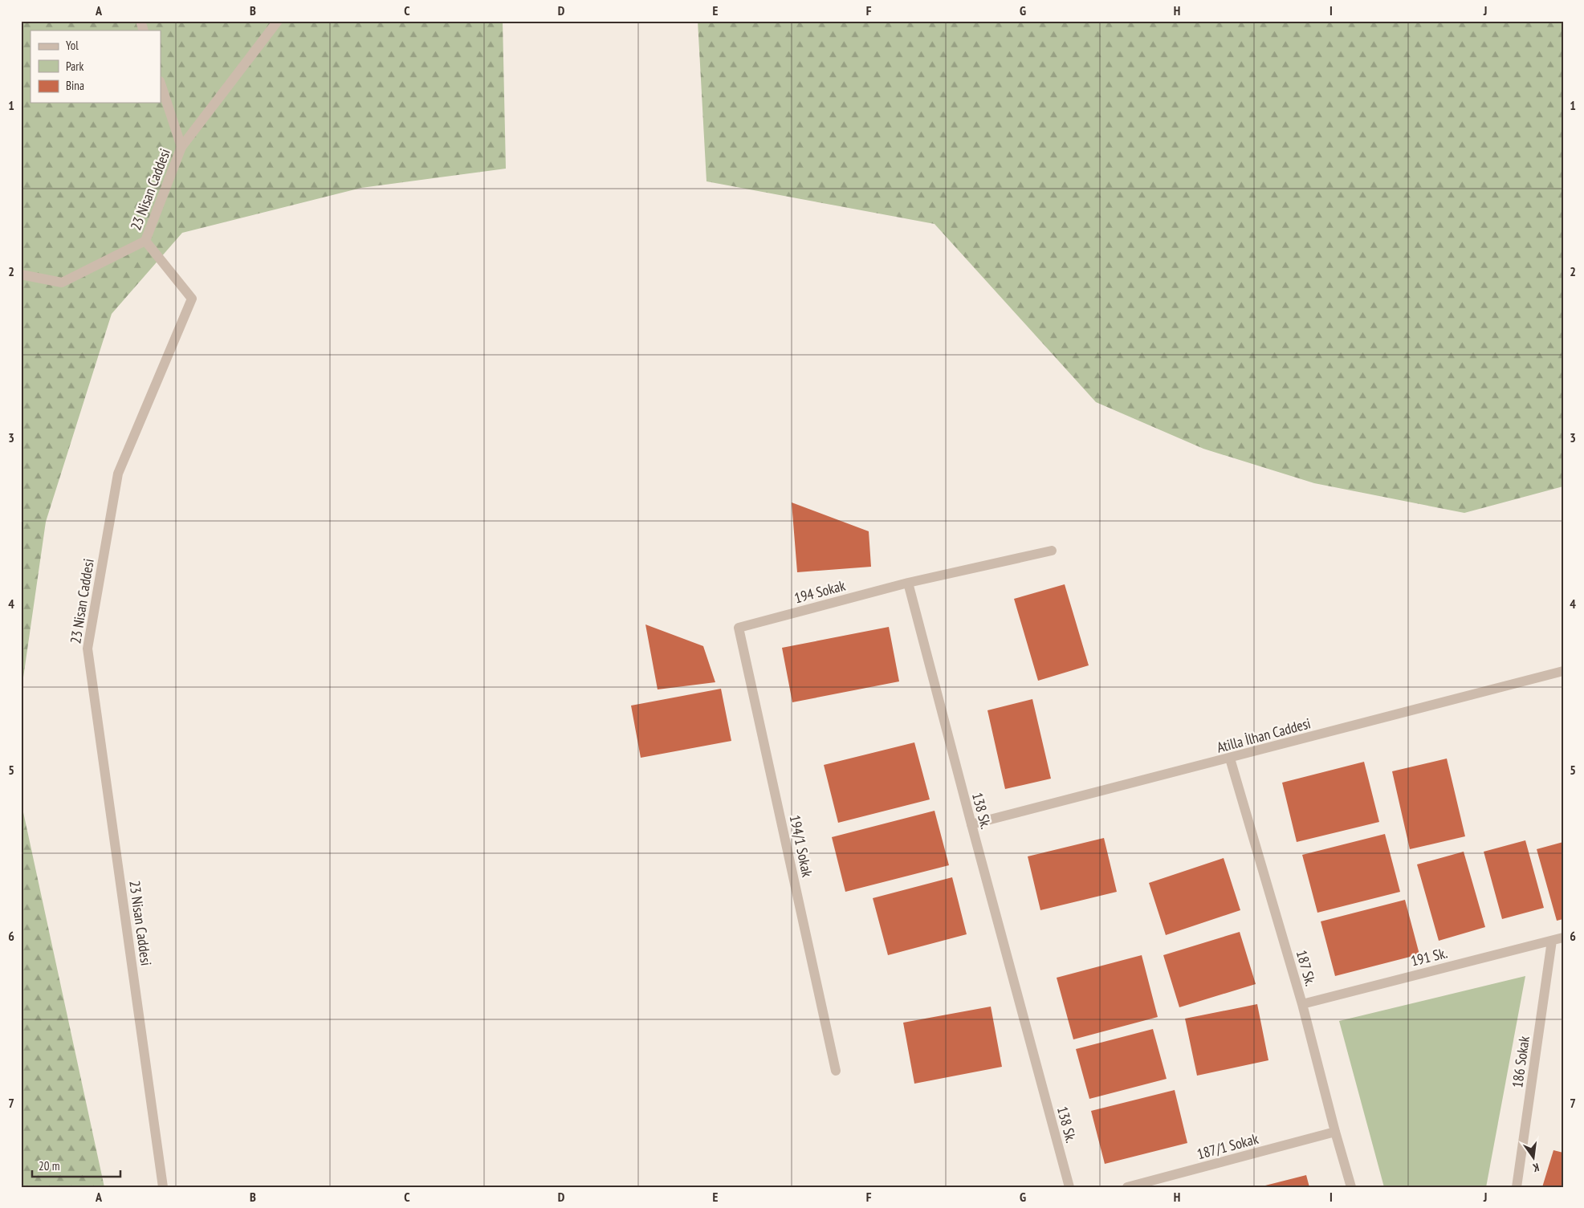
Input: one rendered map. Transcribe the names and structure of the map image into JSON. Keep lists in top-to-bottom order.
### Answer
{
  "streets": {
    "street": [
      "23 Nisan Caddesi",
      "194 Sokak",
      "Atilla İlhan Caddesi",
      "138 Sk.",
      "194/1 Sokak",
      "191 Sk.",
      "187 Sk.",
      "186 Sokak",
      "187/1 Sokak"
    ]
  },
  "crossings": [
    ["194 Sokak", "138 Sk."],
    ["194 Sokak", "194/1 Sokak"],
    ["Atilla İlhan Caddesi", "138 Sk."],
    ["Atilla İlhan Caddesi", "187 Sk."],
    ["191 Sk.", "187 Sk."],
    ["191 Sk.", "186 Sokak"],
    ["187 Sk.", "187/1 Sokak"]
  ],
  "legend": ["Yol", "Park", "Bina"],
  "scale_bar": "20 m",
  "north": "bottom",
  "grid": {
    "columns": [
      "A",
      "B",
      "C",
      "D",
      "E",
      "F",
      "G",
      "H",
      "I",
      "J"
    ],
    "rows": [
      "1",
      "2",
      "3",
      "4",
      "5",
      "6",
      "7"
    ]
  }
}
